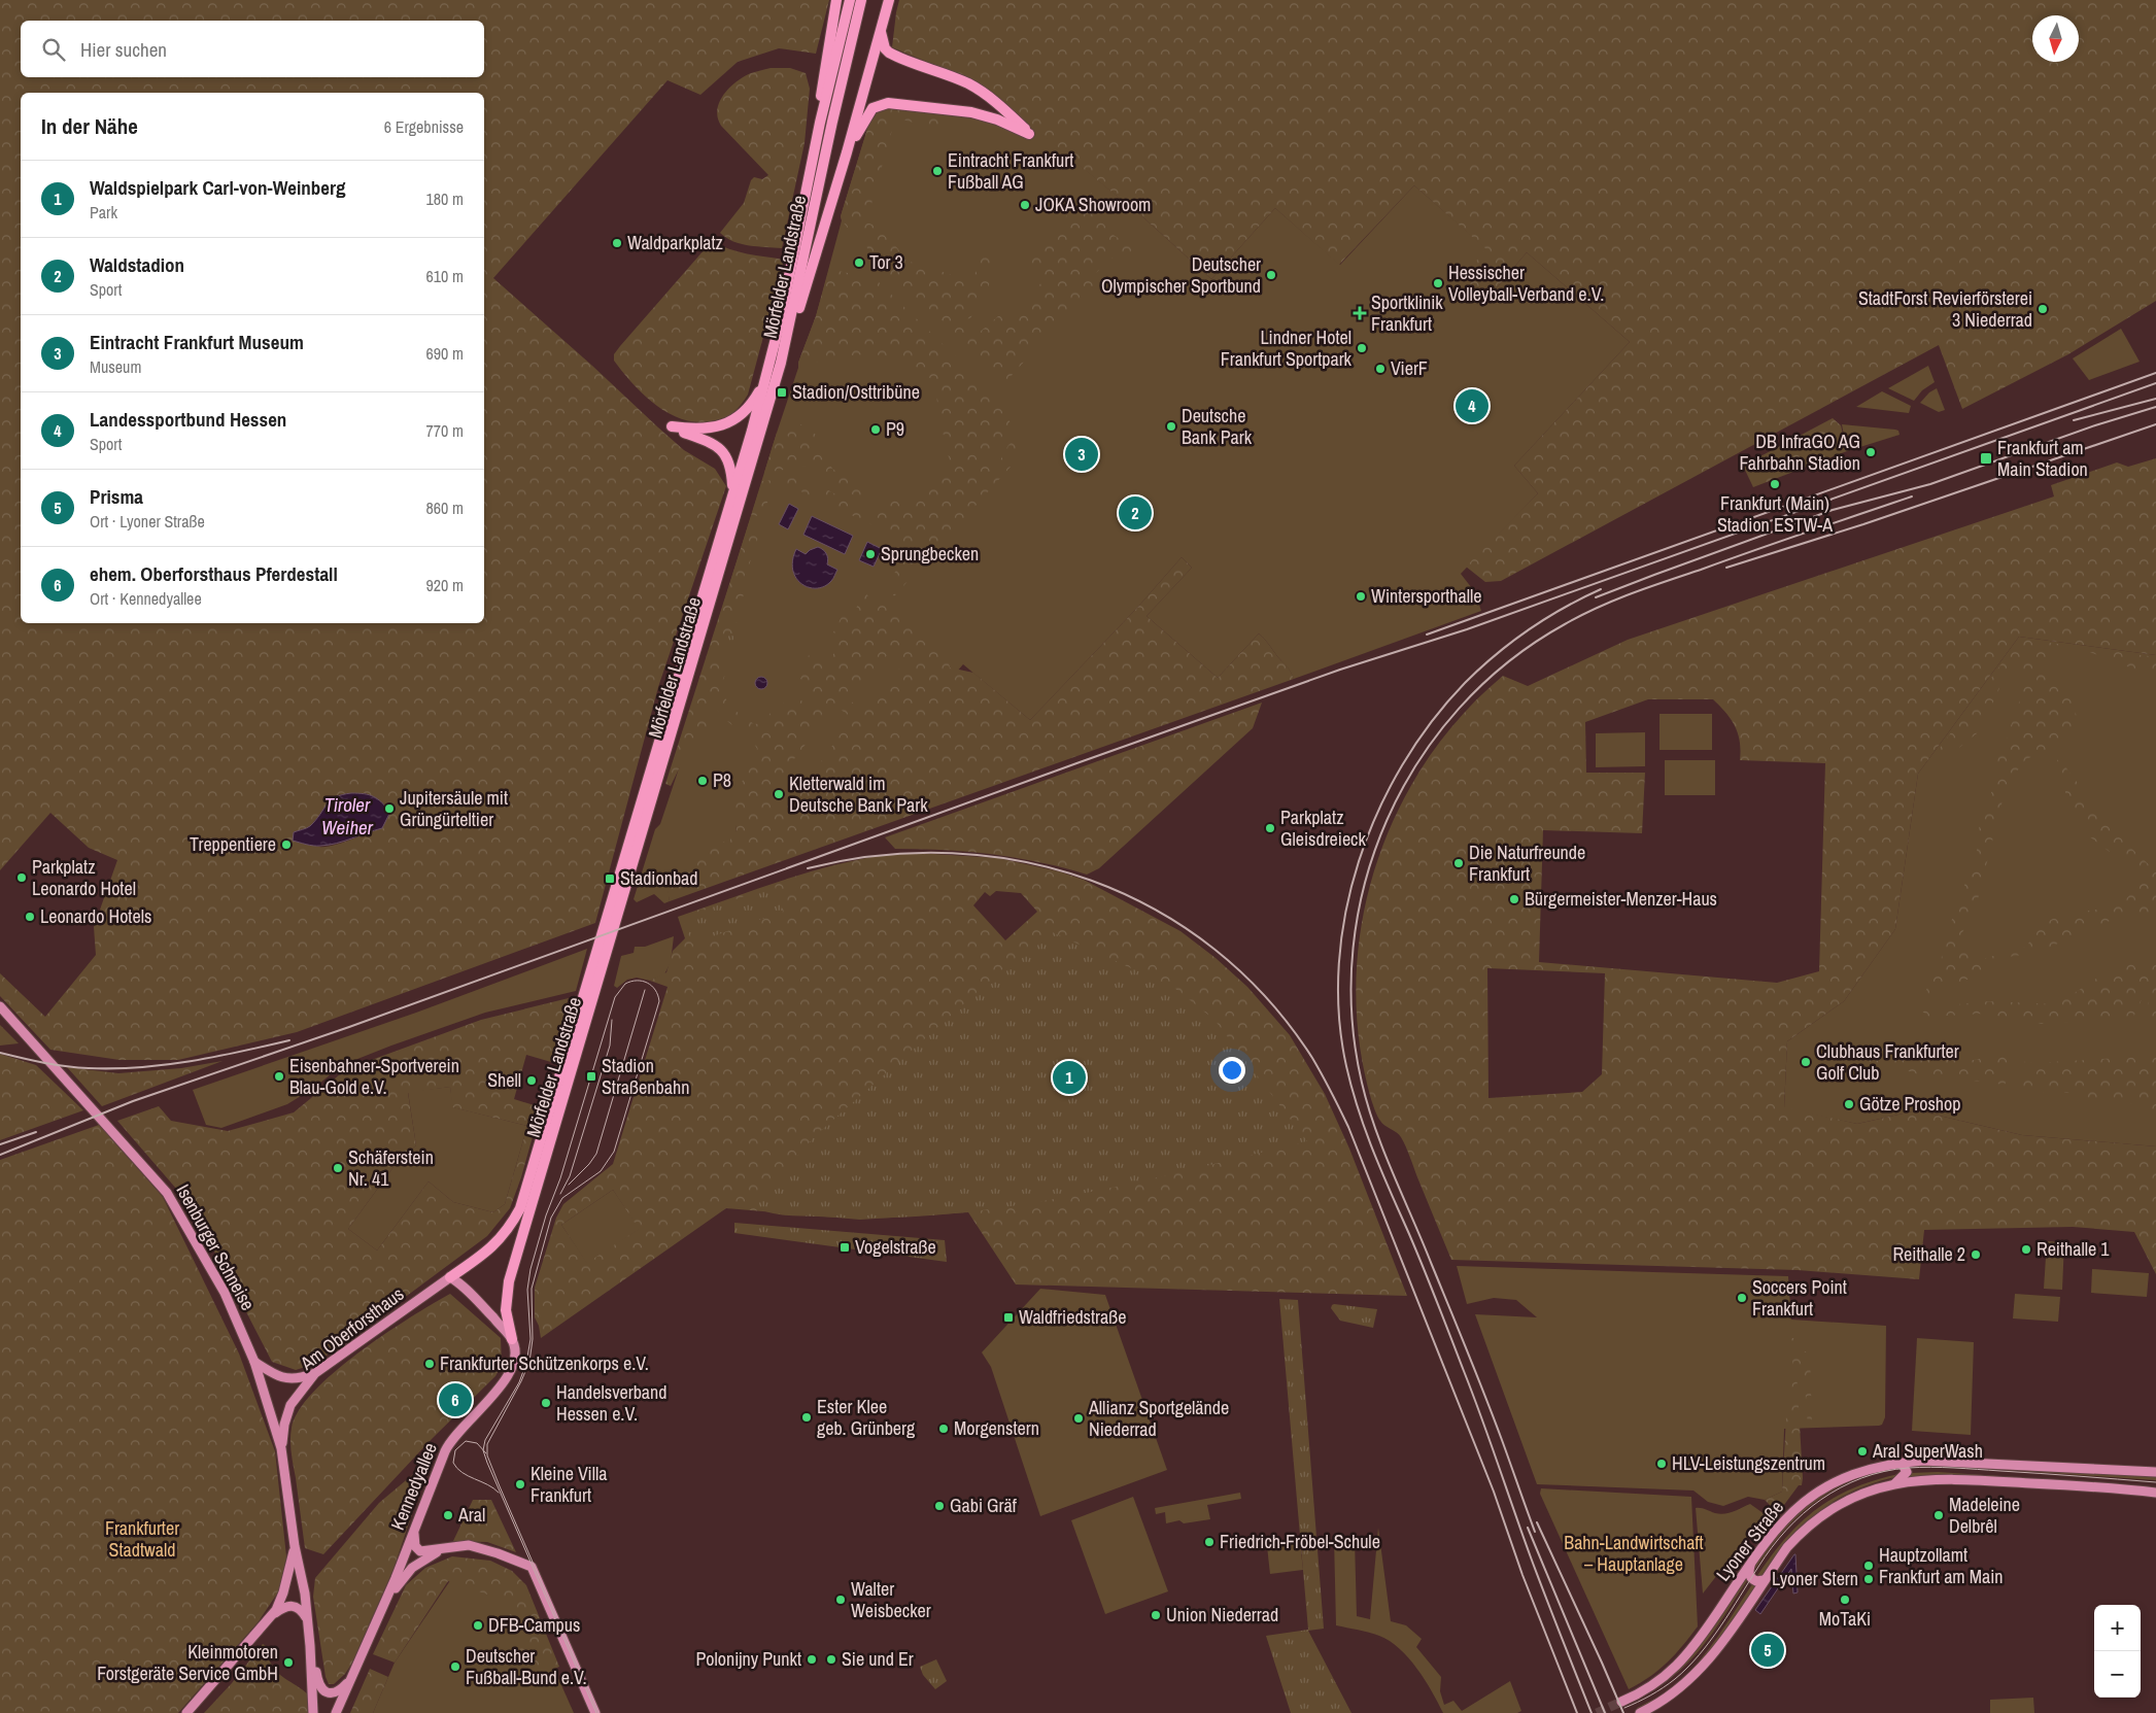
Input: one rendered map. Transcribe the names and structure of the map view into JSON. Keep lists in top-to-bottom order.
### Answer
{
  "streets": {
    "highway": ["Mörfelder Landstraße"],
    "main road": [
      "Isenburger Schneise",
      "Am Oberforsthaus",
      "Kennedyallee",
      "Lyoner Straße"
    ]
  },
  "crossings": [
    ["Mörfelder Landstraße", "Am Oberforsthaus"],
    ["Mörfelder Landstraße", "Kennedyallee"],
    ["Isenburger Schneise", "Am Oberforsthaus"]
  ],
  "water": ["Tiroler Weiher"],
  "parks": ["Frankfurter Stadtwald", "Bahn-Landwirtschaft – Hauptanlage"],
  "places": {
    "other": [
      "Eintracht Frankfurt Fußball AG",
      "JOKA Showroom",
      "Waldparkplatz",
      "Tor 3",
      "Deutscher Olympischer Sportbund",
      "Hessischer Volleyball-Verband e.V.",
      "StadtForst Revierförsterei 3 Niederrad",
      "Lindner Hotel Frankfurt Sportpark",
      "VierF",
      "Deutsche Bank Park",
      "P9",
      "DB InfraGO AG Fahrbahn Stadion",
      "Frankfurt (Main) Stadion ESTW-A",
      "Sprungbecken",
      "Wintersporthalle",
      "P8",
      "Kletterwald im Deutsche Bank Park",
      "Jupitersäule mit Grüngürteltier",
      "Parkplatz Gleisdreieck",
      "Treppentiere",
      "Die Naturfreunde Frankfurt",
      "Parkplatz Leonardo Hotel",
      "Bürgermeister-Menzer-Haus",
      "Leonardo Hotels",
      "Clubhaus Frankfurter Golf Club",
      "Eisenbahner-Sportverein Blau-Gold e.V.",
      "Shell",
      "Götze Proshop",
      "Schäferstein Nr. 41",
      "Reithalle 1",
      "Reithalle 2",
      "Soccers Point Frankfurt",
      "Frankfurter Schützenkorps e.V.",
      "Handelsverband Hessen e.V.",
      "Ester Klee geb. Grünberg",
      "Allianz Sportgelände Niederrad",
      "Morgenstern",
      "Aral SuperWash",
      "HLV-Leistungszentrum",
      "Kleine Villa Frankfurt",
      "Gabi Gräf",
      "Aral",
      "Madeleine Delbrêl",
      "Friedrich-Fröbel-Schule",
      "Hauptzollamt Frankfurt am Main",
      "Lyoner Stern",
      "Walter Weisbecker",
      "MoTaKi",
      "Union Niederrad",
      "DFB-Campus",
      "Polonijny Punkt",
      "Sie und Er",
      "Kleinmotoren Forstgeräte Service GmbH",
      "Deutscher Fußball-Bund e.V."
    ],
    "health": ["Sportklinik Frankfurt"],
    "transit": [
      "Stadion/Osttribüne",
      "Frankfurt am Main Stadion",
      "Stadionbad",
      "Stadion Straßenbahn",
      "Vogelstraße",
      "Waldfriedstraße"
    ]
  },
  "north": "bottom",
  "page": {
    "search": "Hier suchen",
    "heading": ["In der Nähe", "6 Ergebnisse"],
    "list": [
      {
        "mark": "1",
        "name": "Waldspielpark Carl-von-Weinberg",
        "note": "Park",
        "value": "180 m"
      },
      {
        "mark": "2",
        "name": "Waldstadion",
        "note": "Sport",
        "value": "610 m"
      },
      {
        "mark": "3",
        "name": "Eintracht Frankfurt Museum",
        "note": "Museum",
        "value": "690 m"
      },
      {
        "mark": "4",
        "name": "Landessportbund Hessen",
        "note": "Sport",
        "value": "770 m"
      },
      {
        "mark": "5",
        "name": "Prisma",
        "note": "Ort · Lyoner Straße",
        "value": "860 m"
      },
      {
        "mark": "6",
        "name": "ehem. Oberforsthaus Pferdestall",
        "note": "Ort · Kennedyallee",
        "value": "920 m"
      }
    ],
    "pins": [
      "4",
      "3",
      "2",
      "1",
      "6",
      "5"
    ],
    "map_buttons": ["+", "−"]
  }
}
